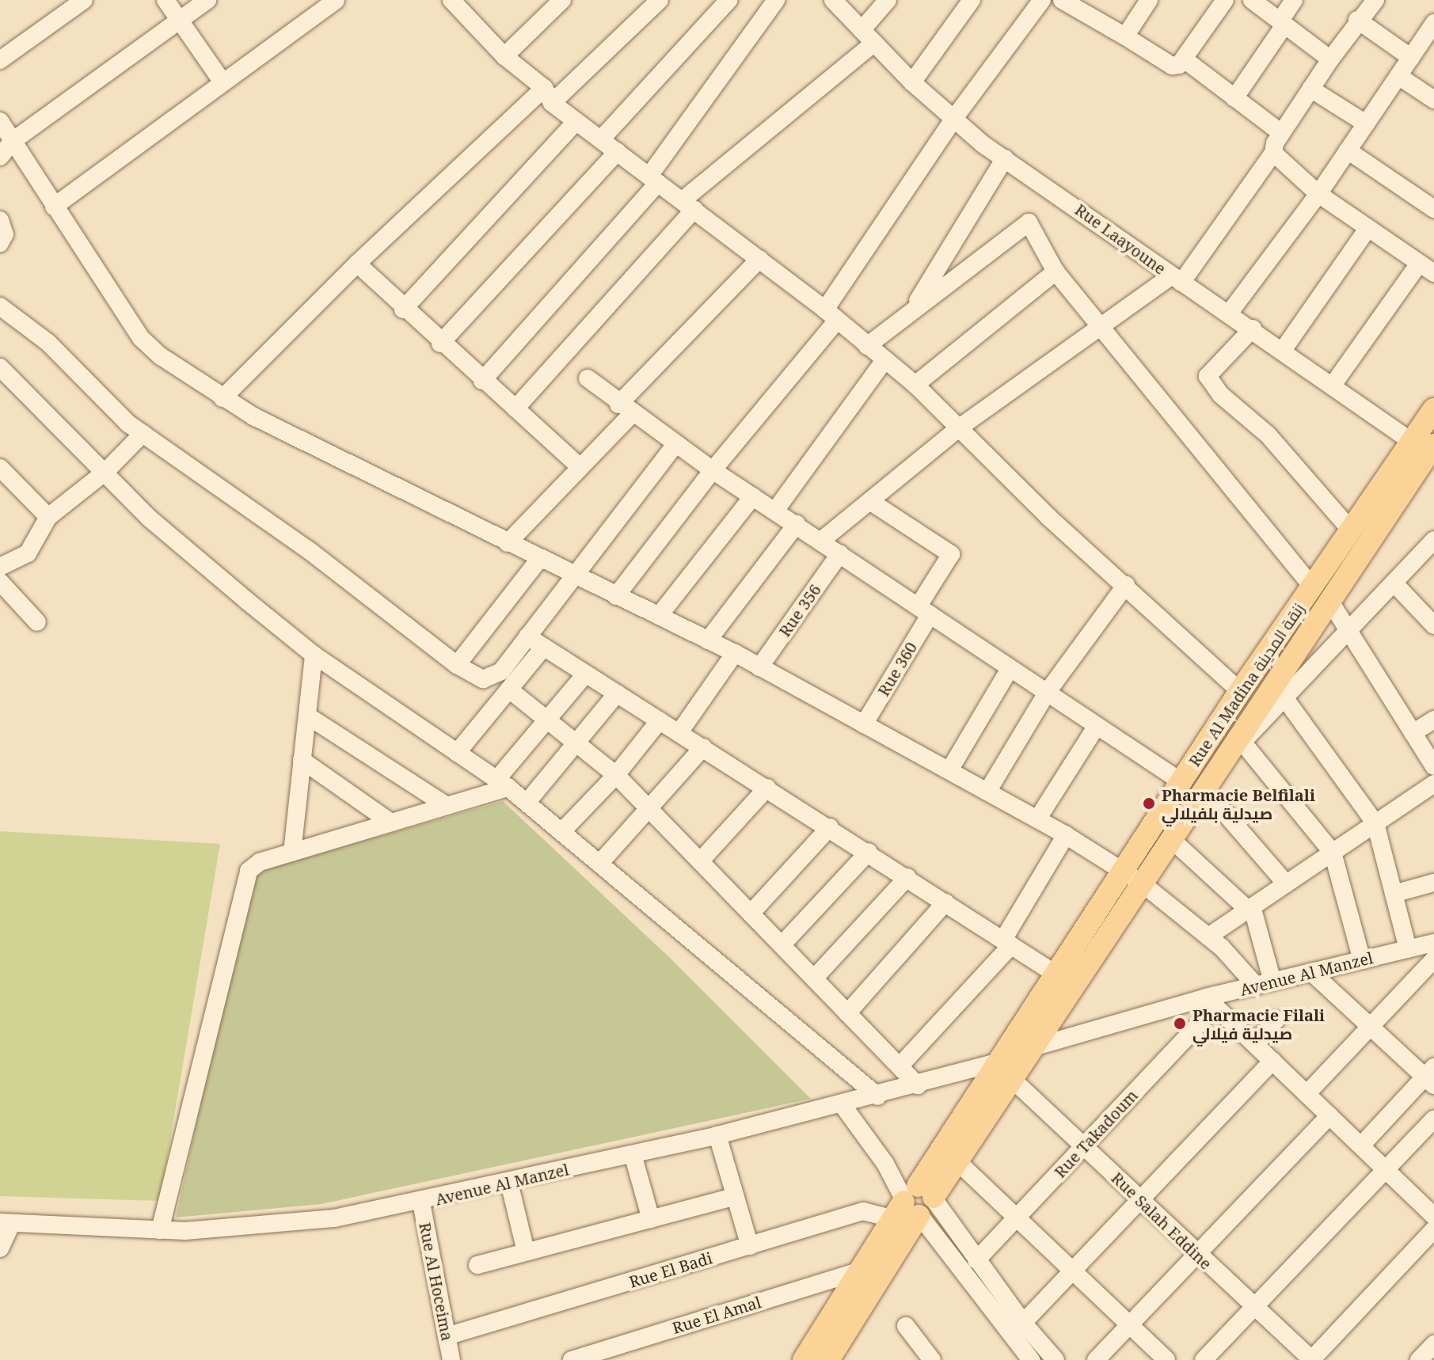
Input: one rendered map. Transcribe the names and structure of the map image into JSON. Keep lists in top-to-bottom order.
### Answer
{
  "streets": {
    "main road": ["Rue Al Madina زنقة المدينة"],
    "street": [
      "Rue Laayoune",
      "Rue 356",
      "Rue 360",
      "Avenue Al Manzel",
      "Rue Takadoum",
      "Rue Salah Eddine",
      "Rue El Badi",
      "Rue Al Hoceima",
      "Rue El Amal"
    ]
  },
  "crossings": [
    ["Rue Laayoune", "Rue Al Madina زنقة المدينة"],
    ["Rue Al Madina زنقة المدينة", "Avenue Al Manzel"],
    ["Rue Al Madina زنقة المدينة", "Rue Salah Eddine"],
    ["Rue Al Madina زنقة المدينة", "Rue El Badi"],
    ["Avenue Al Manzel", "Rue Takadoum"],
    ["Avenue Al Manzel", "Rue Al Hoceima"],
    ["Rue Takadoum", "Rue Salah Eddine"],
    ["Rue El Badi", "Rue Al Hoceima"]
  ],
  "places": ["Pharmacie Belfilali صيدلية بلفيلالي", "Pharmacie Filali صيدلية فيلالي"]
}
